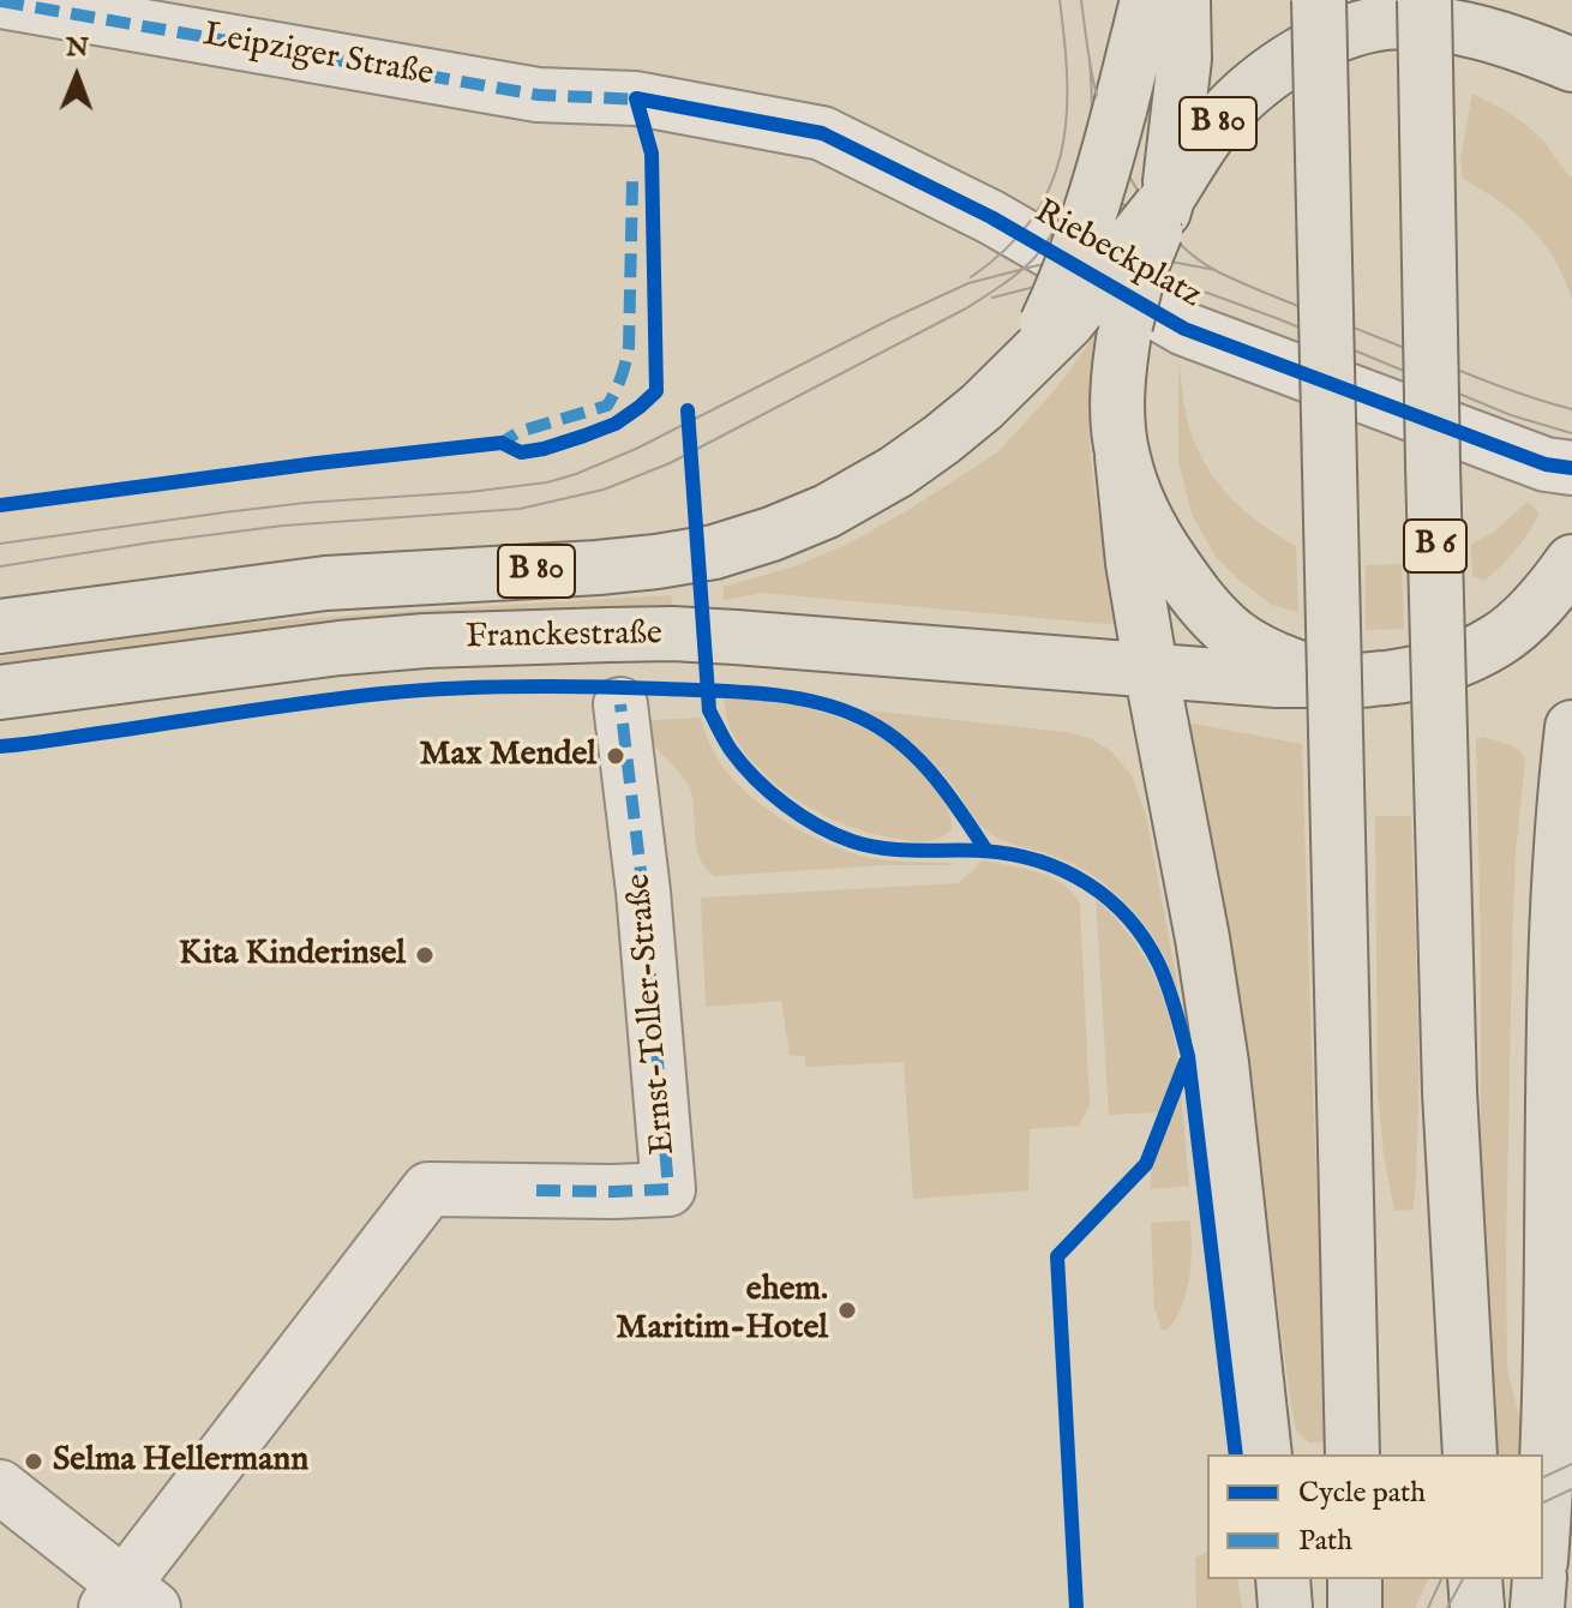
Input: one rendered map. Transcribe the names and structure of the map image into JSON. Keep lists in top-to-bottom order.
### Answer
{
  "streets": {
    "main road": [
      "B 80",
      "Riebeckplatz",
      "B 6",
      "Franckestraße"
    ],
    "street": ["Leipziger Straße", "Ernst-Toller-Straße"]
  },
  "crossings": [
    ["Leipziger Straße", "Riebeckplatz"],
    ["B 80", "Franckestraße"],
    ["Riebeckplatz", "B 6"],
    ["Riebeckplatz", "Franckestraße"]
  ],
  "places": [
    "Max Mendel",
    "Kita Kinderinsel",
    "ehem. Maritim-Hotel",
    "Selma Hellermann"
  ],
  "legend": ["Cycle path", "Path"],
  "north": "top"
}
